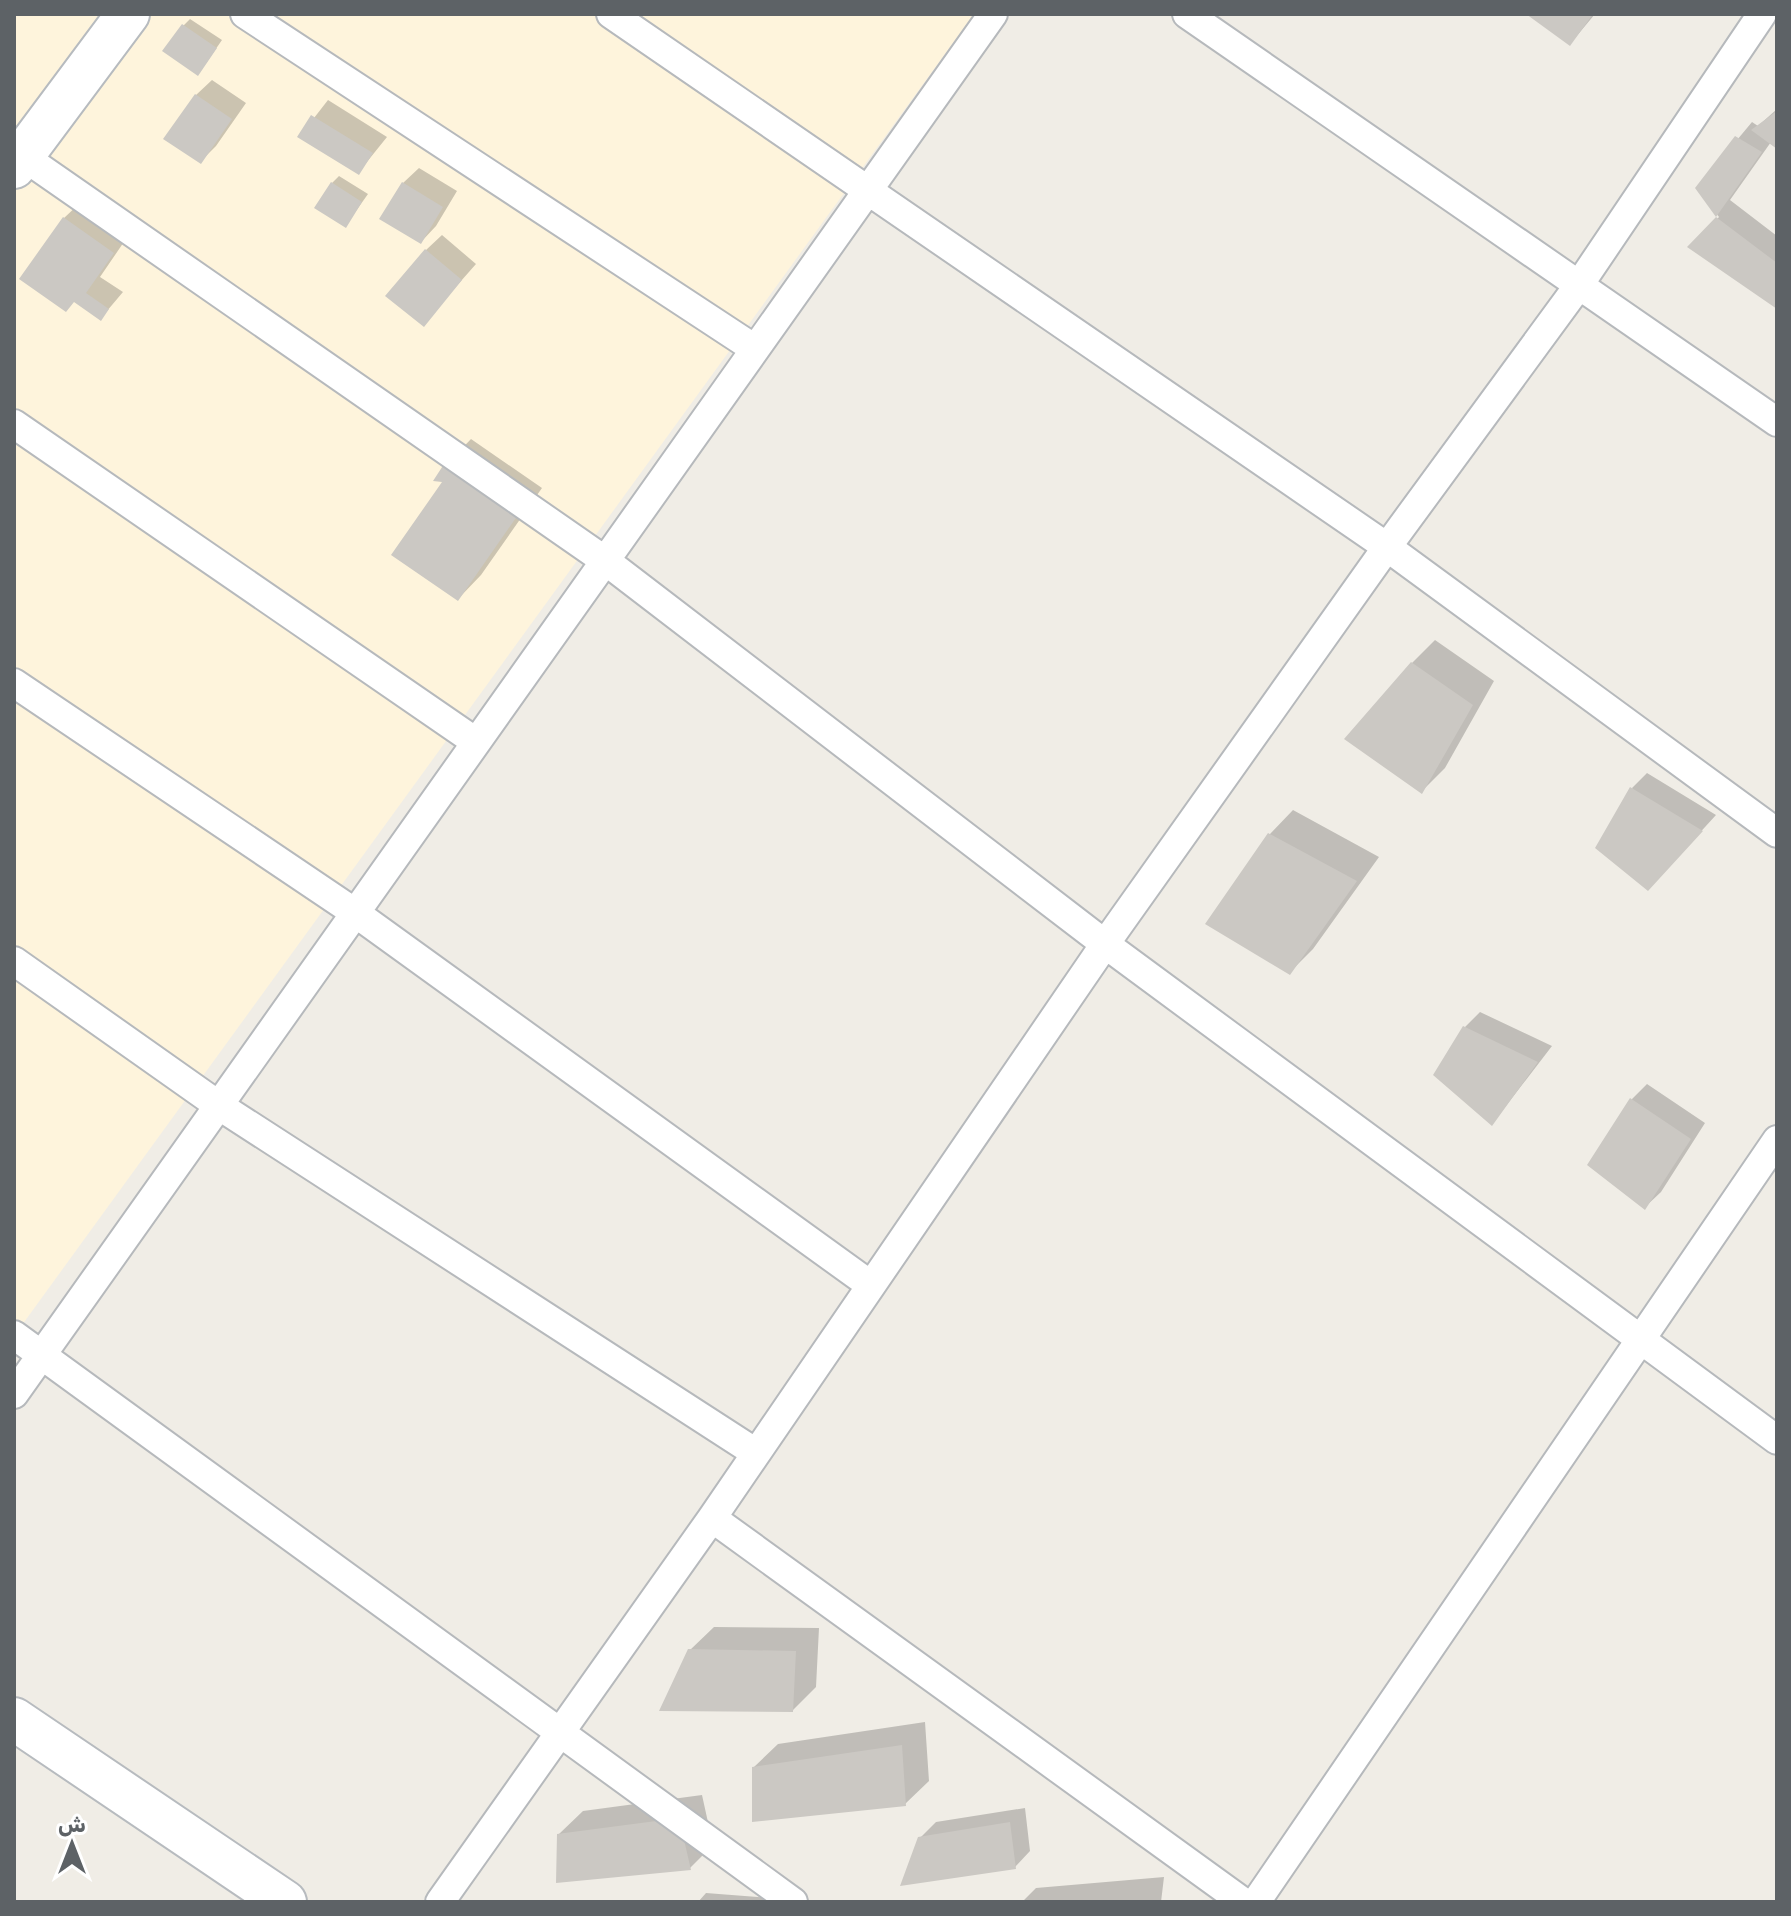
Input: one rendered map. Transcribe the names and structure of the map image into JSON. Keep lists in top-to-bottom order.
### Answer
{
  "north": "top"
}
